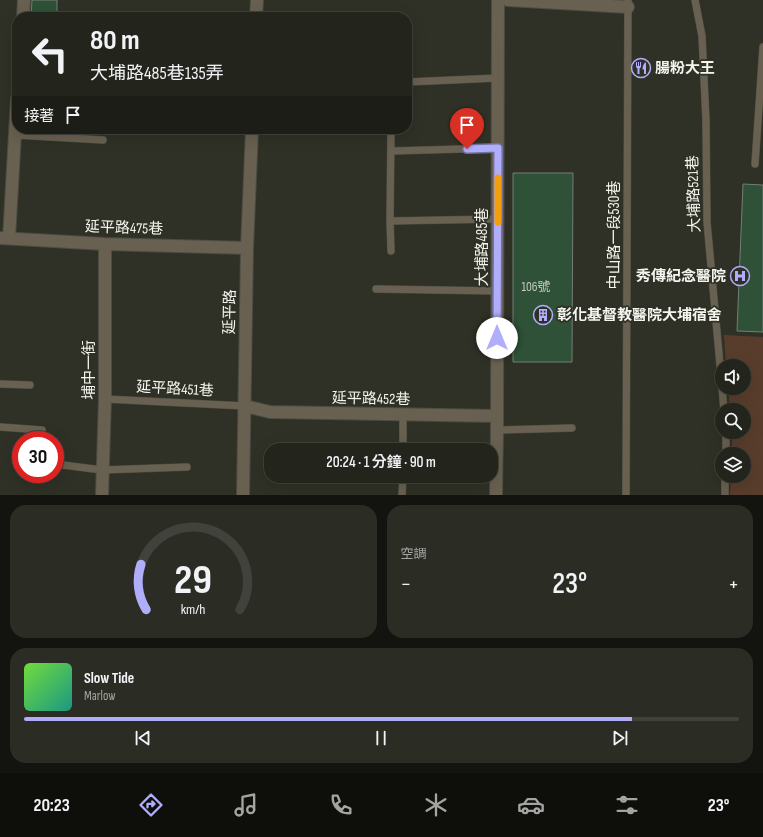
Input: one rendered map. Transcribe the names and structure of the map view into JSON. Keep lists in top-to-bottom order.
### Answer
{
  "streets": {
    "street": [
      "延平路475巷",
      "大埔路485巷",
      "延平路",
      "埔中一街",
      "延平路452巷"
    ],
    "lane": ["大埔路521巷", "中山路一段530巷", "延平路451巷"]
  },
  "crossings": [
    ["延平路475巷", "延平路"],
    ["延平路475巷", "埔中一街"],
    ["大埔路485巷", "延平路452巷"],
    ["延平路", "延平路451巷"],
    ["延平路", "延平路452巷"],
    ["埔中一街", "延平路451巷"],
    ["延平路451巷", "延平路452巷"]
  ],
  "places": {
    "restaurant": ["腸粉大王"],
    "hospital": ["秀傳紀念醫院"],
    "building": ["彰化基督教醫院大埔宿舍"]
  },
  "house_numbers": ["106號"],
  "page": {
    "turn": ["80 m", "大埔路485巷135弄"],
    "then": "接著",
    "limit": "30",
    "trip": "20:24 · 1 分鐘 · 90 m",
    "tile": "空調",
    "heat": ["−", "23°", "+"],
    "song": ["Slow Tide", "Marlow"],
    "tabs": ["20:23", "23°"],
    "gauge": ["29", "km/h"]
  }
}
